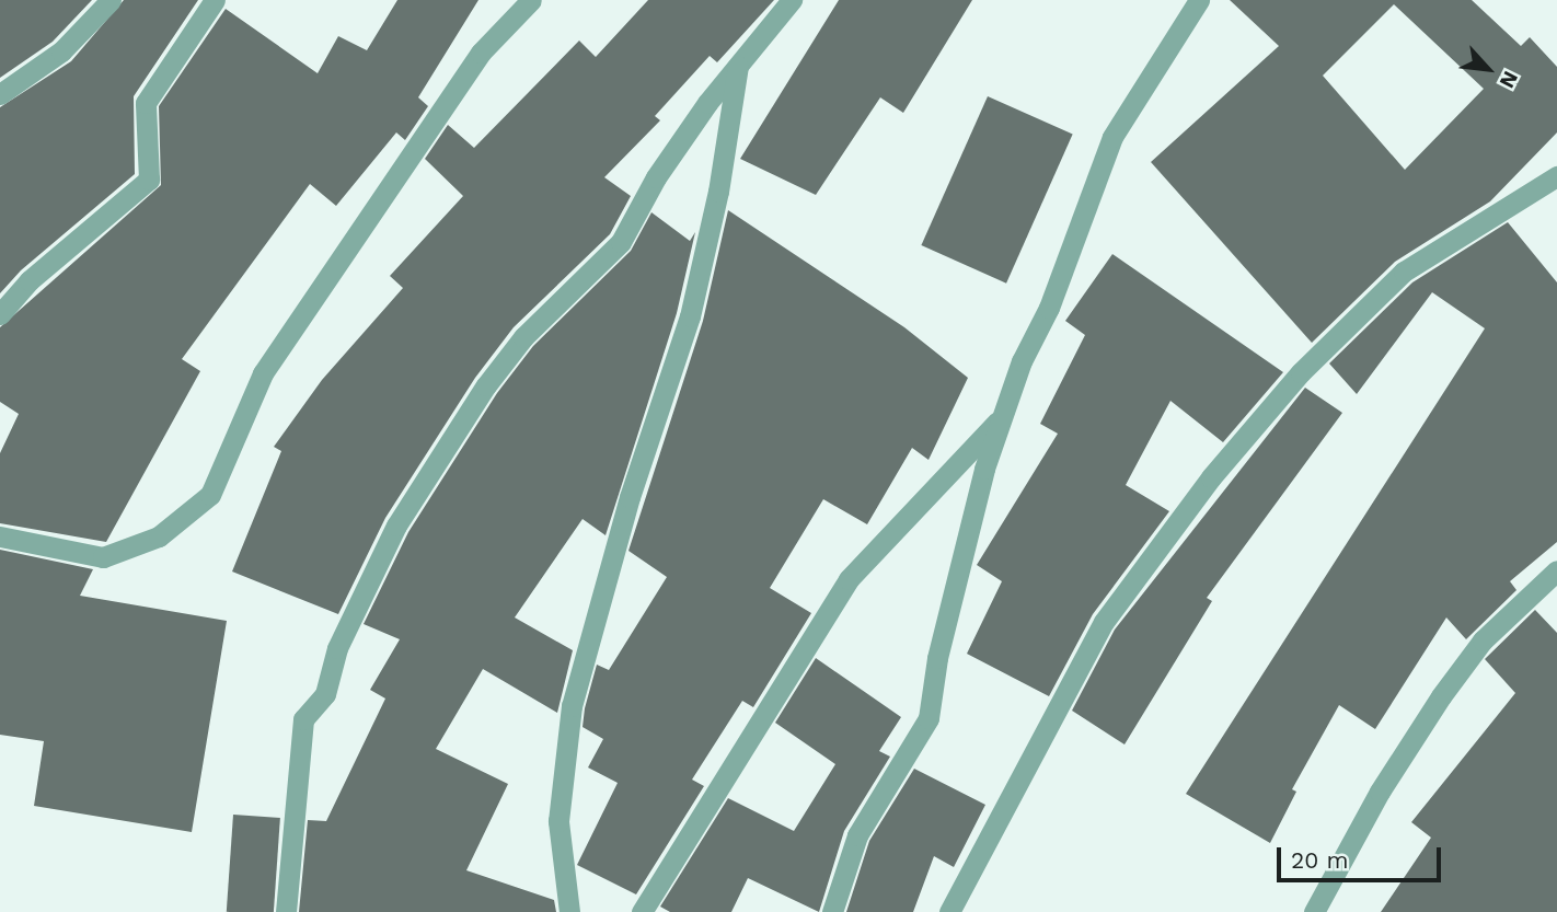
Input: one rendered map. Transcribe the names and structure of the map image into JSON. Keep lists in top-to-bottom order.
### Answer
{
  "scale_bar": "20 m",
  "north": "bottom right"
}
